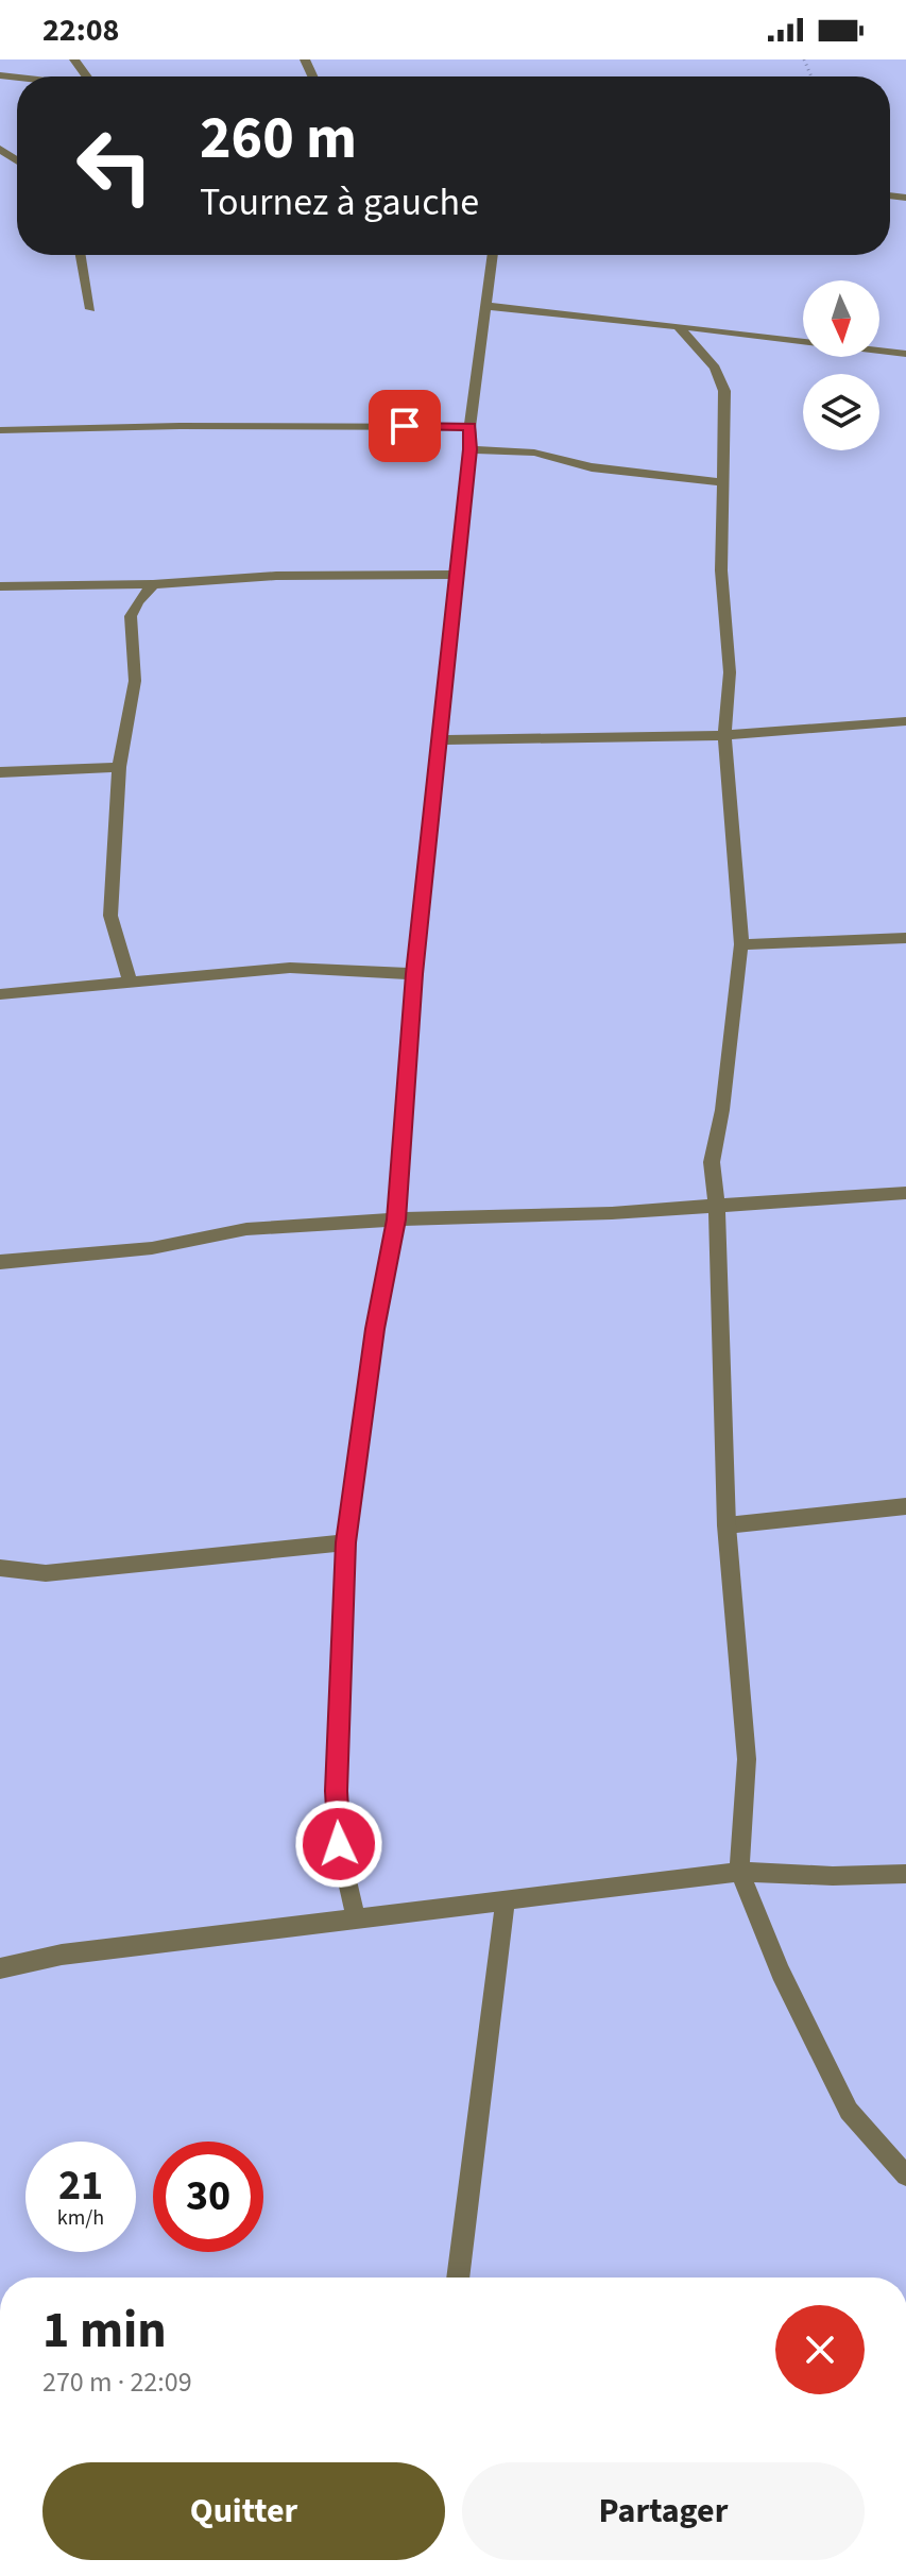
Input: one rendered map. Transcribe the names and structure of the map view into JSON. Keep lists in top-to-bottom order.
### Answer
{
  "north": "bottom",
  "page": {
    "status": "22:08",
    "turn": ["260 m", "Tournez à gauche"],
    "speed": "21 km/h",
    "limit": "30",
    "heading": ["1 min", "270 m · 22:09"],
    "buttons": ["Quitter", "Partager"]
  }
}
